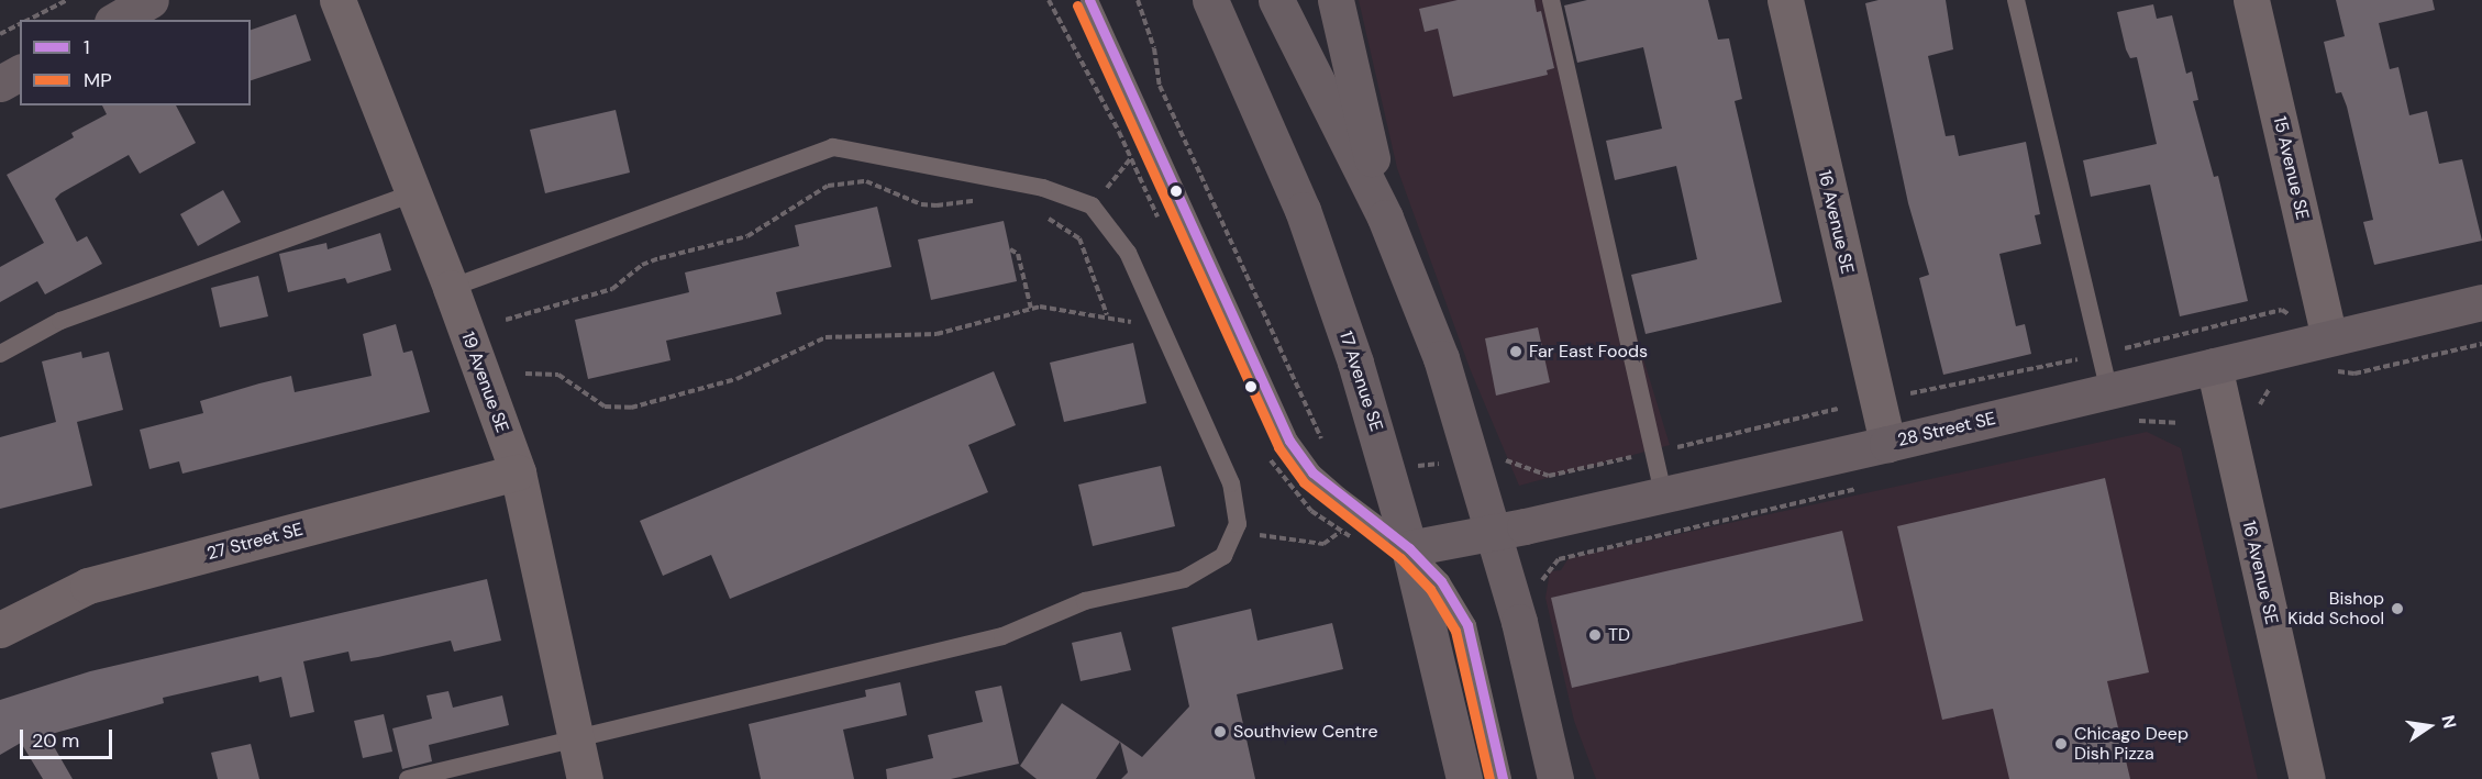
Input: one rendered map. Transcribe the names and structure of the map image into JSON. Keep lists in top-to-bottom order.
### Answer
{
  "streets": {
    "main road": ["17 Avenue SE", "28 Street SE"],
    "street": [
      "15 Avenue SE",
      "16 Avenue SE",
      "19 Avenue SE",
      "27 Street SE"
    ]
  },
  "crossings": [
    ["15 Avenue SE", "28 Street SE"],
    ["16 Avenue SE", "28 Street SE"],
    ["17 Avenue SE", "28 Street SE"],
    ["19 Avenue SE", "27 Street SE"]
  ],
  "places": [
    "Far East Foods",
    "Bishop Kidd School",
    "TD",
    "Southview Centre",
    "Chicago Deep Dish Pizza"
  ],
  "lines": ["transit line 1", "transit line MP"],
  "legend": ["1", "MP"],
  "scale_bar": "20 m",
  "north": "right"
}
